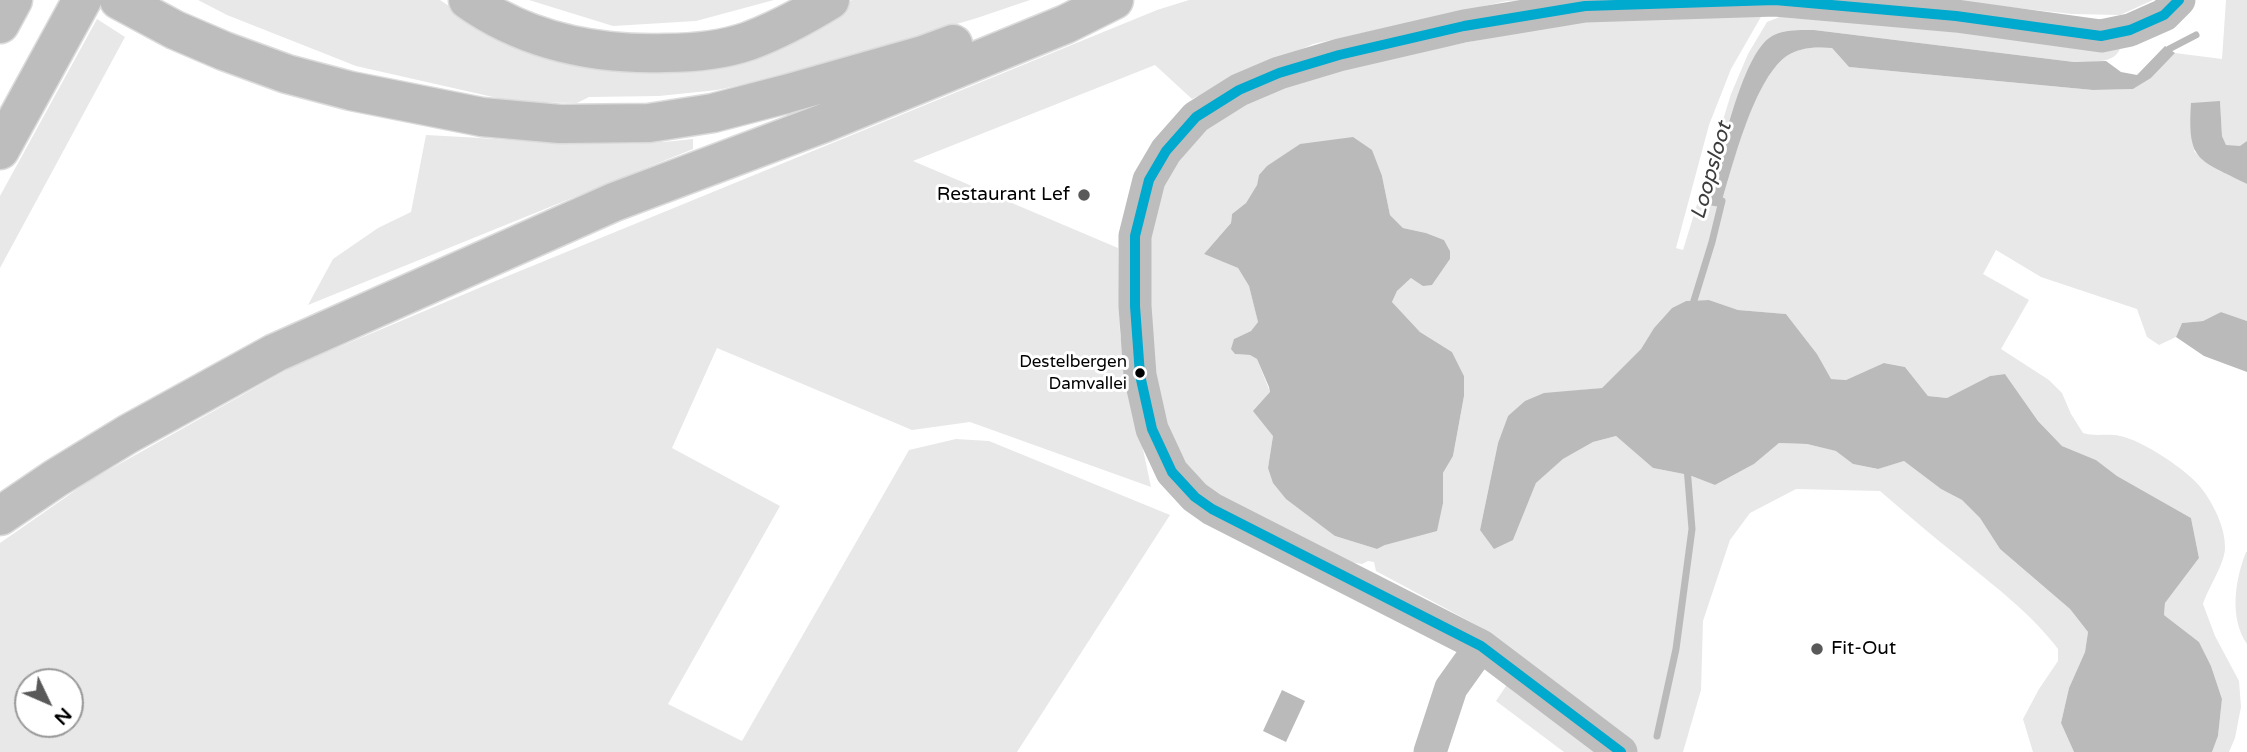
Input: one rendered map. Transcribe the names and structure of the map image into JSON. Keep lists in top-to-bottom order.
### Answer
{
  "water": ["Loopsloot"],
  "places": ["Restaurant Lef", "Destelbergen Damvallei", "Fit-Out"],
  "north": "bottom right"
}
